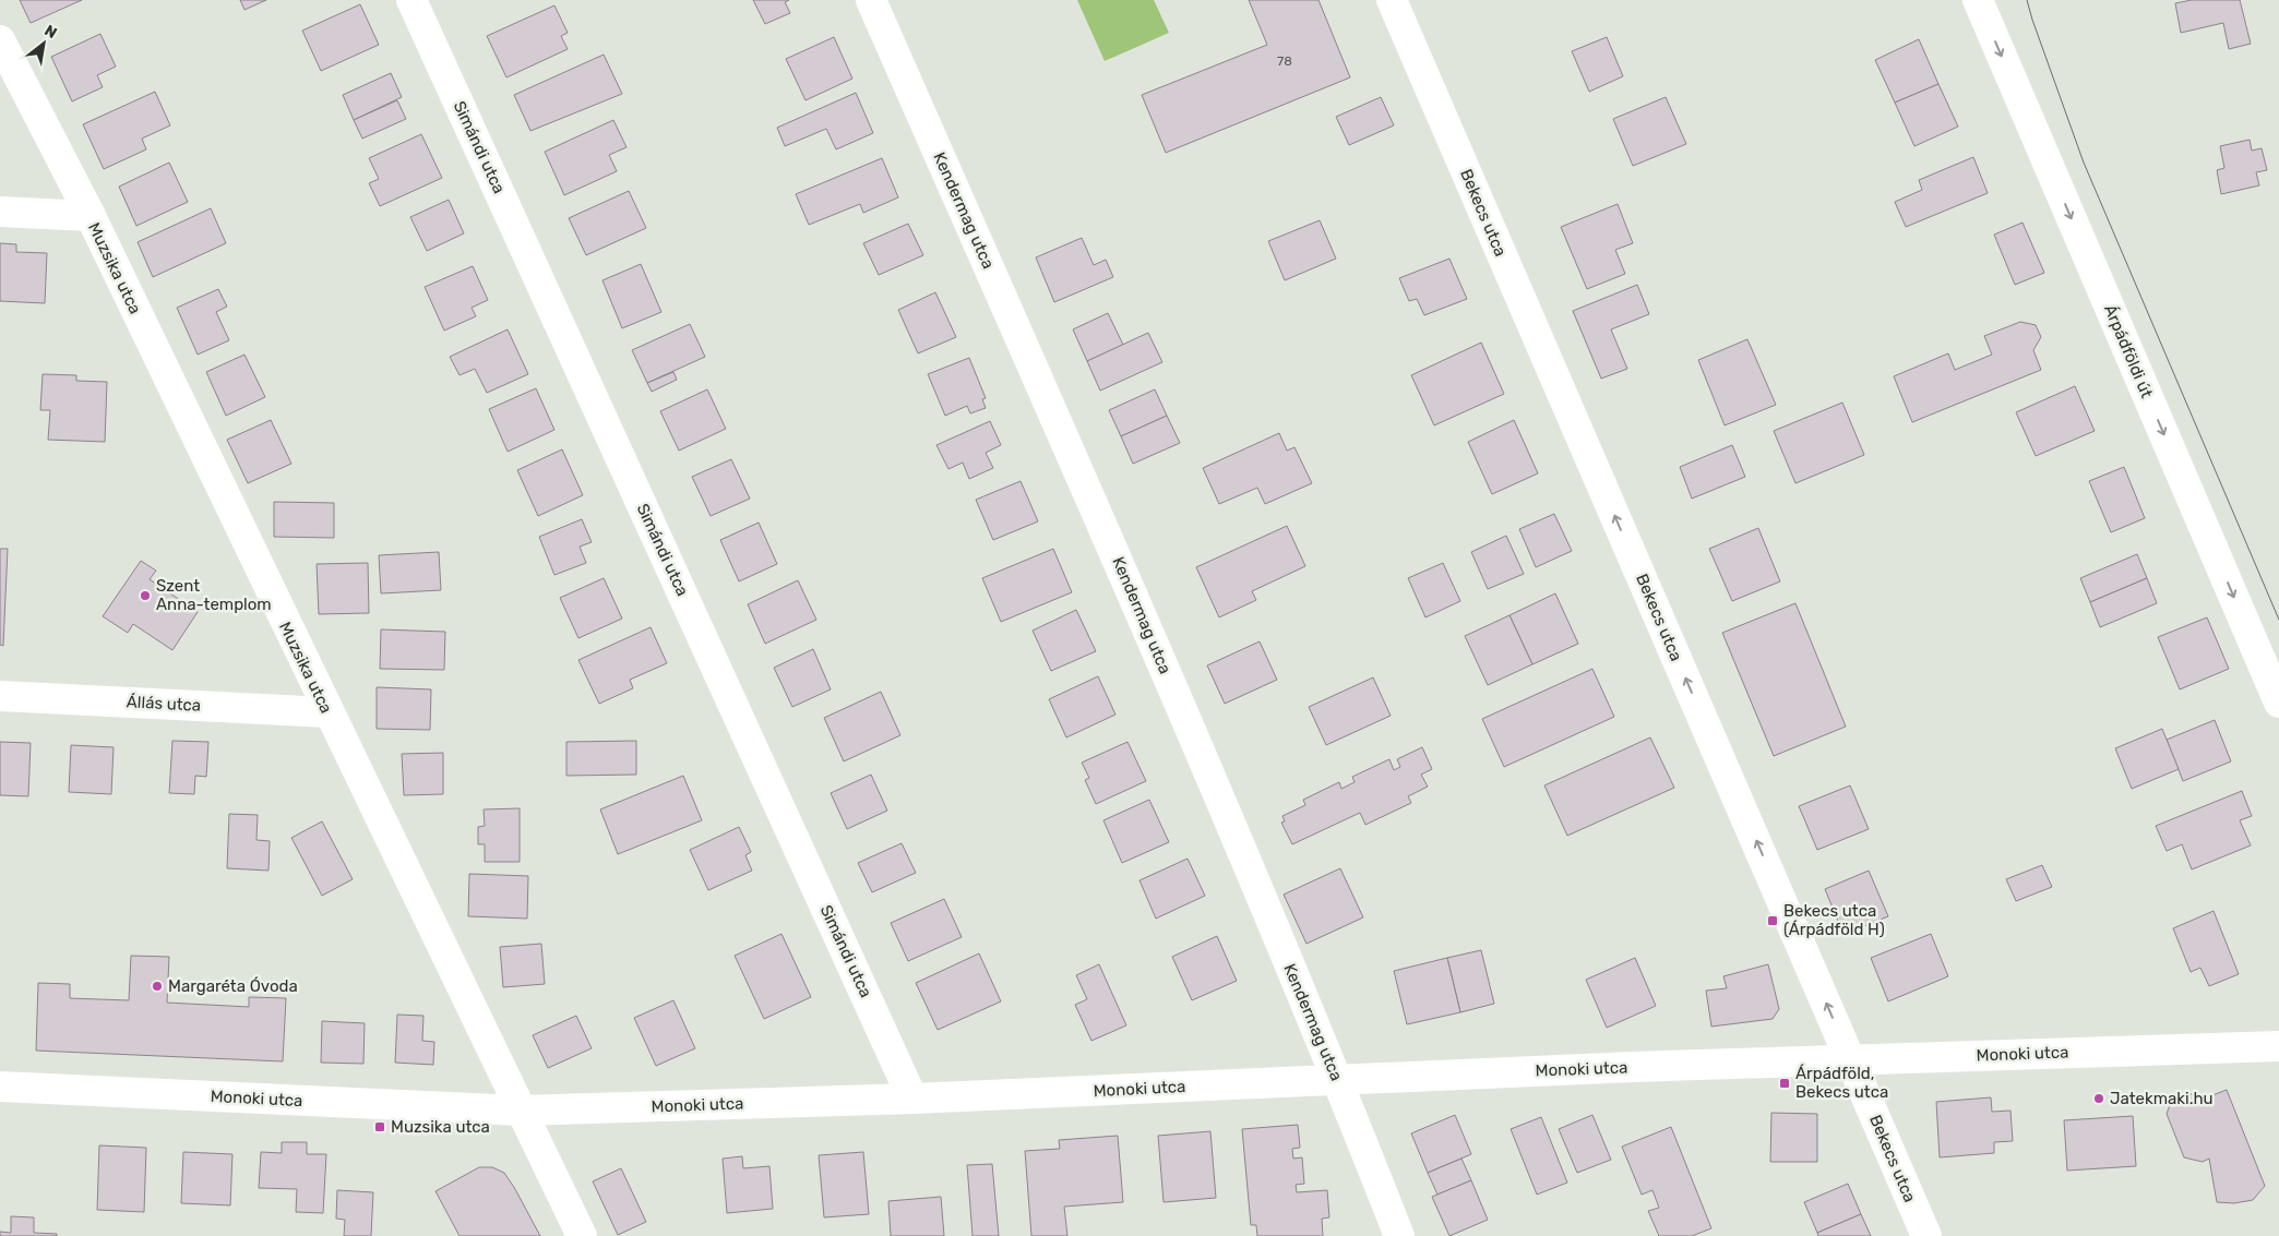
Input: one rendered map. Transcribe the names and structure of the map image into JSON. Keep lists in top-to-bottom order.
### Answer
{
  "streets": {
    "street": [
      "Simándi utca",
      "Kendermag utca",
      "Bekecs utca",
      "Muzsika utca",
      "Árpádföldi út",
      "Állás utca",
      "Monoki utca"
    ]
  },
  "crossings": [
    ["Simándi utca", "Monoki utca"],
    ["Kendermag utca", "Monoki utca"],
    ["Bekecs utca", "Monoki utca"],
    ["Muzsika utca", "Állás utca"],
    ["Muzsika utca", "Monoki utca"]
  ],
  "one_way": ["Bekecs utca", "Árpádföldi út"],
  "places": {
    "other": ["Szent Anna-templom", "Margaréta Óvoda", "Jatekmaki.hu"],
    "transit": ["Bekecs utca (Árpádföld H)", "Árpádföld, Bekecs utca", "Muzsika utca"]
  },
  "house_numbers": ["78"],
  "north": "top right"
}
